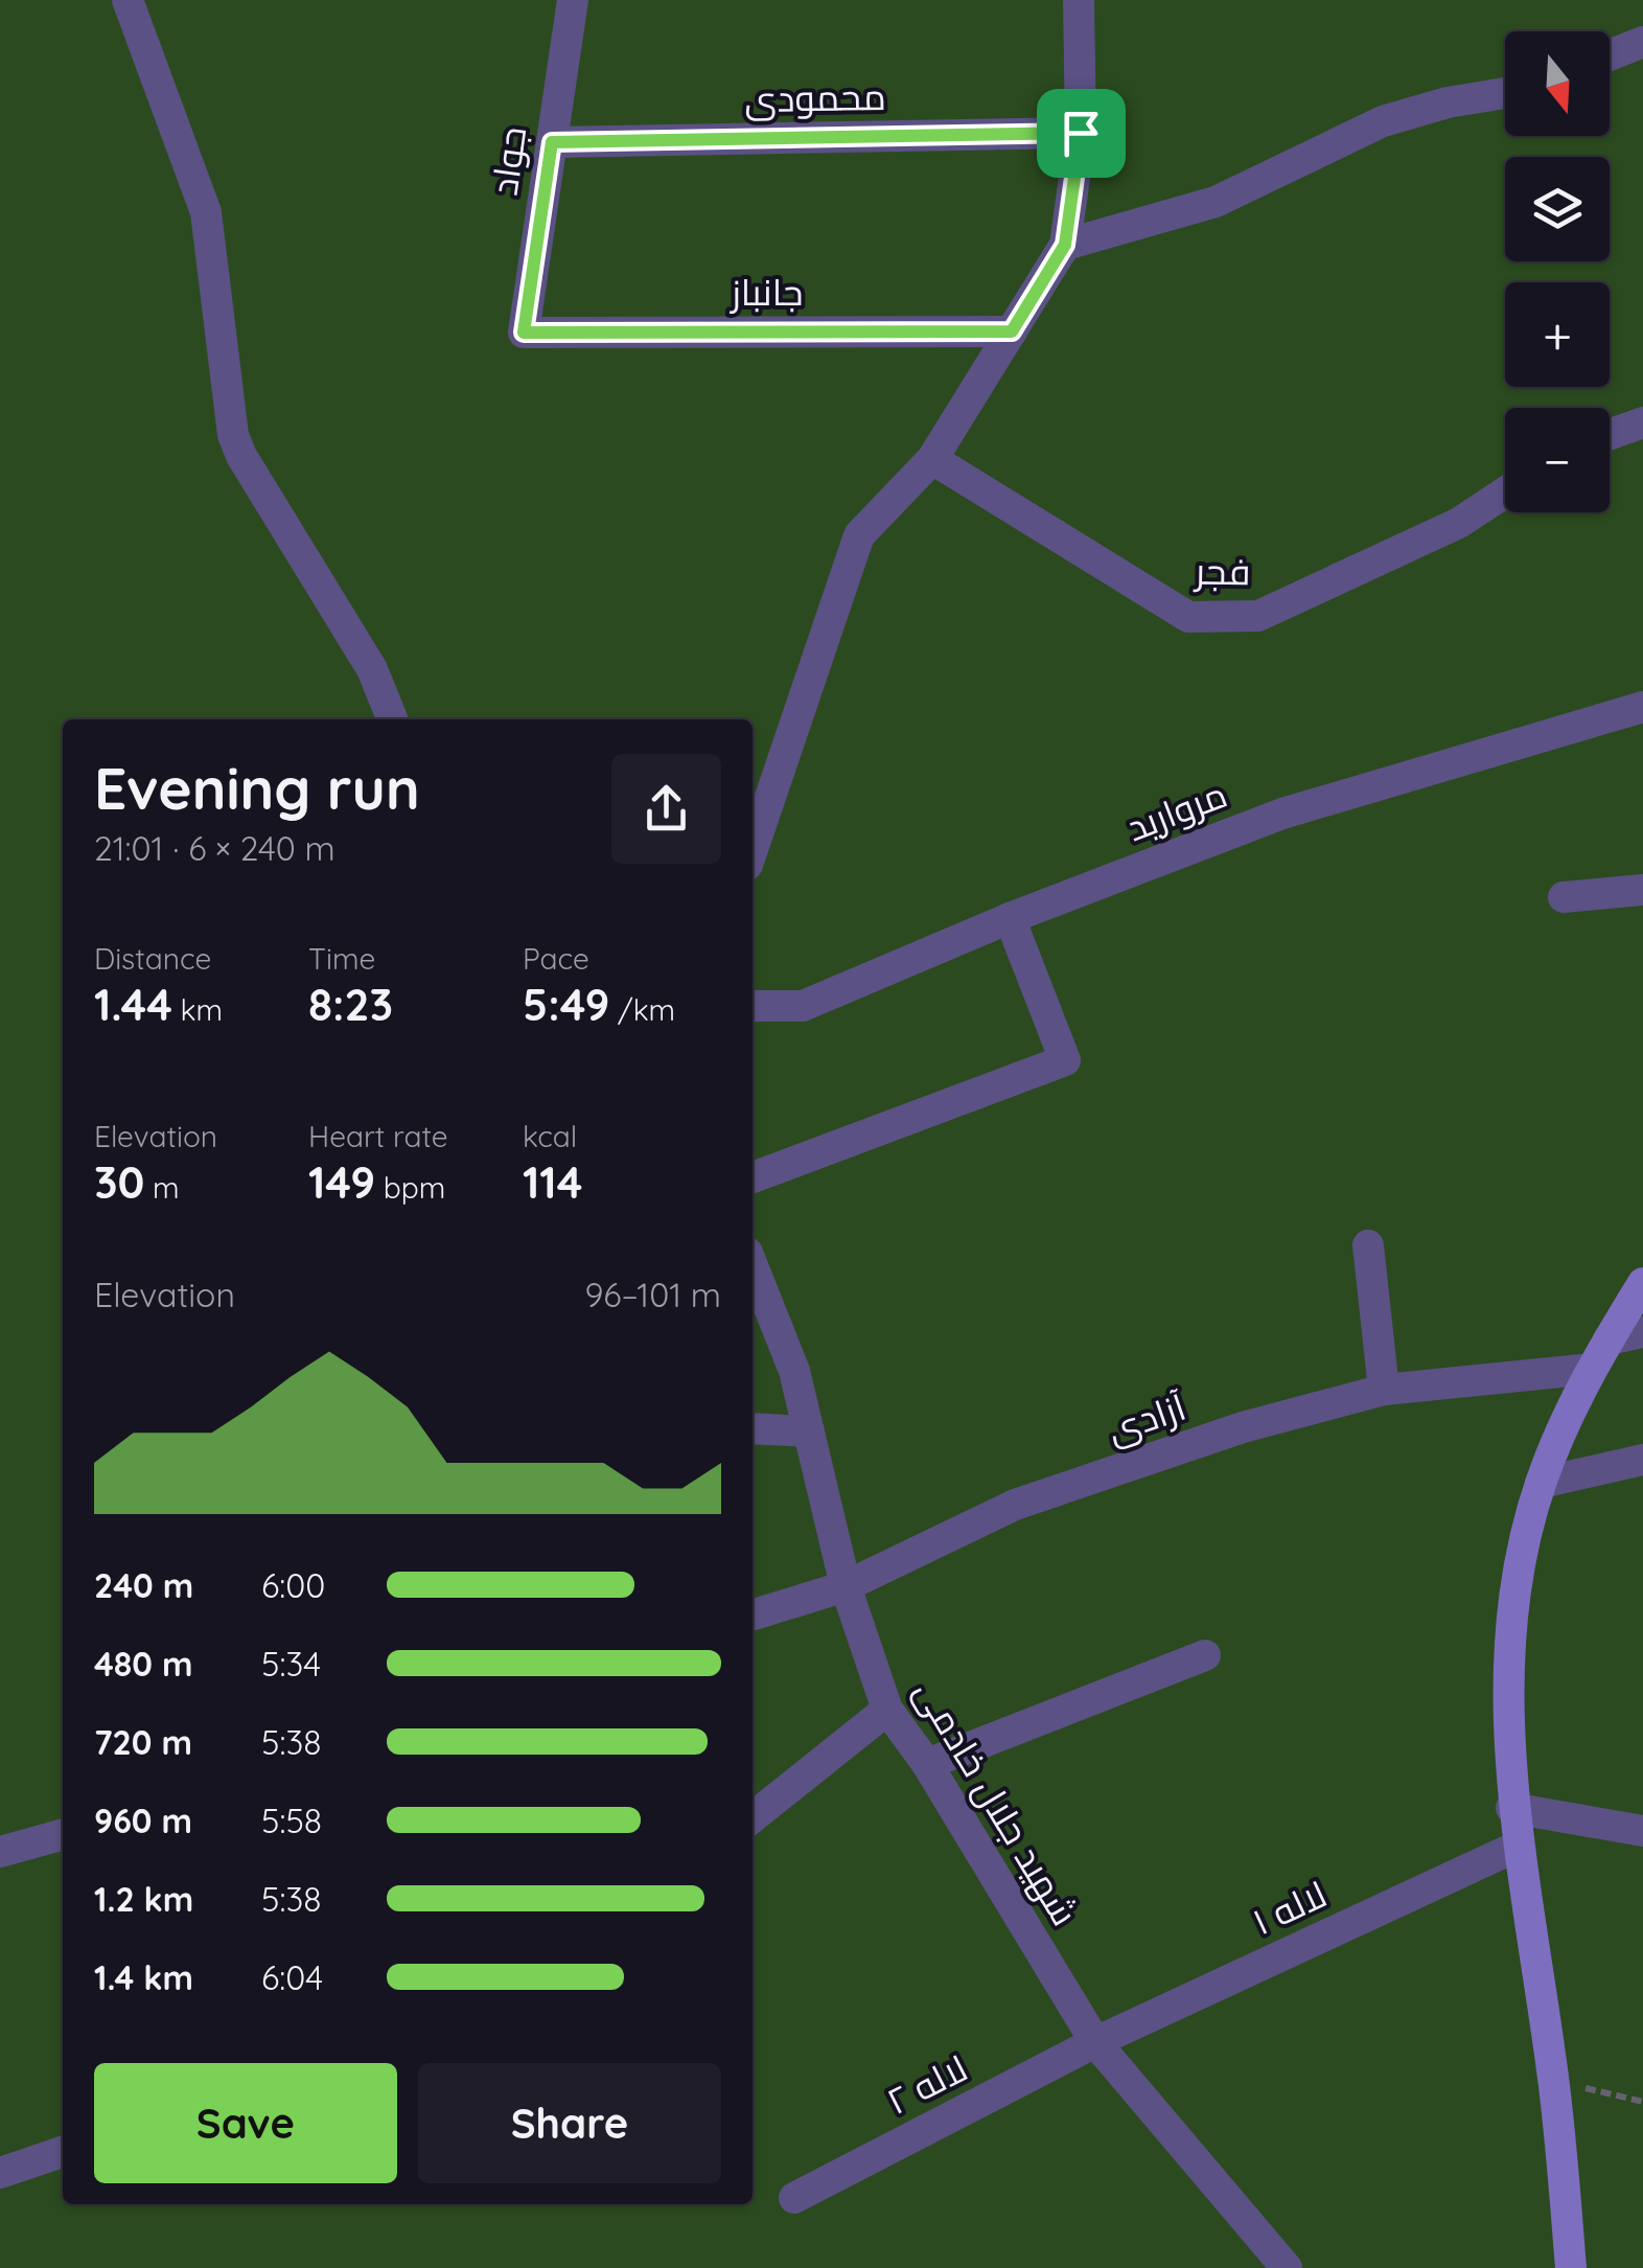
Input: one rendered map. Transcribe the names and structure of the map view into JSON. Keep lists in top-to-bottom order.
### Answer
{
  "streets": {
    "street": [
      "محمودی",
      "جواد",
      "جانباز",
      "فجر",
      "مروارید",
      "آزادی",
      "شهید جلال خادمی",
      "لاله ۱",
      "لاله ۲"
    ]
  },
  "crossings": [
    ["محمودی", "جواد"],
    ["جواد", "جانباز"],
    ["آزادی", "شهید جلال خادمی"],
    ["شهید جلال خادمی", "لاله ۱"],
    ["شهید جلال خادمی", "لاله ۲"],
    ["لاله ۱", "لاله ۲"]
  ],
  "north": "bottom",
  "page": {
    "map_buttons": ["+", "−"],
    "heading": ["Evening run", "21:01 · 6 × 240 m"],
    "stats": [
      ["Distance", "1.44 km"],
      ["Time", "8:23"],
      ["Pace", "5:49 /km"],
      ["Elevation", "30 m"],
      ["Heart rate", "149 bpm"],
      ["kcal", "114"]
    ],
    "chart": ["Elevation", "96–101 m"],
    "list": [
      {
        "name": "240 m",
        "note": "6:00"
      },
      {
        "name": "480 m",
        "note": "5:34"
      },
      {
        "name": "720 m",
        "note": "5:38"
      },
      {
        "name": "960 m",
        "note": "5:58"
      },
      {
        "name": "1.2 km",
        "note": "5:38"
      },
      {
        "name": "1.4 km",
        "note": "6:04"
      }
    ],
    "buttons": ["Save", "Share"]
  }
}
